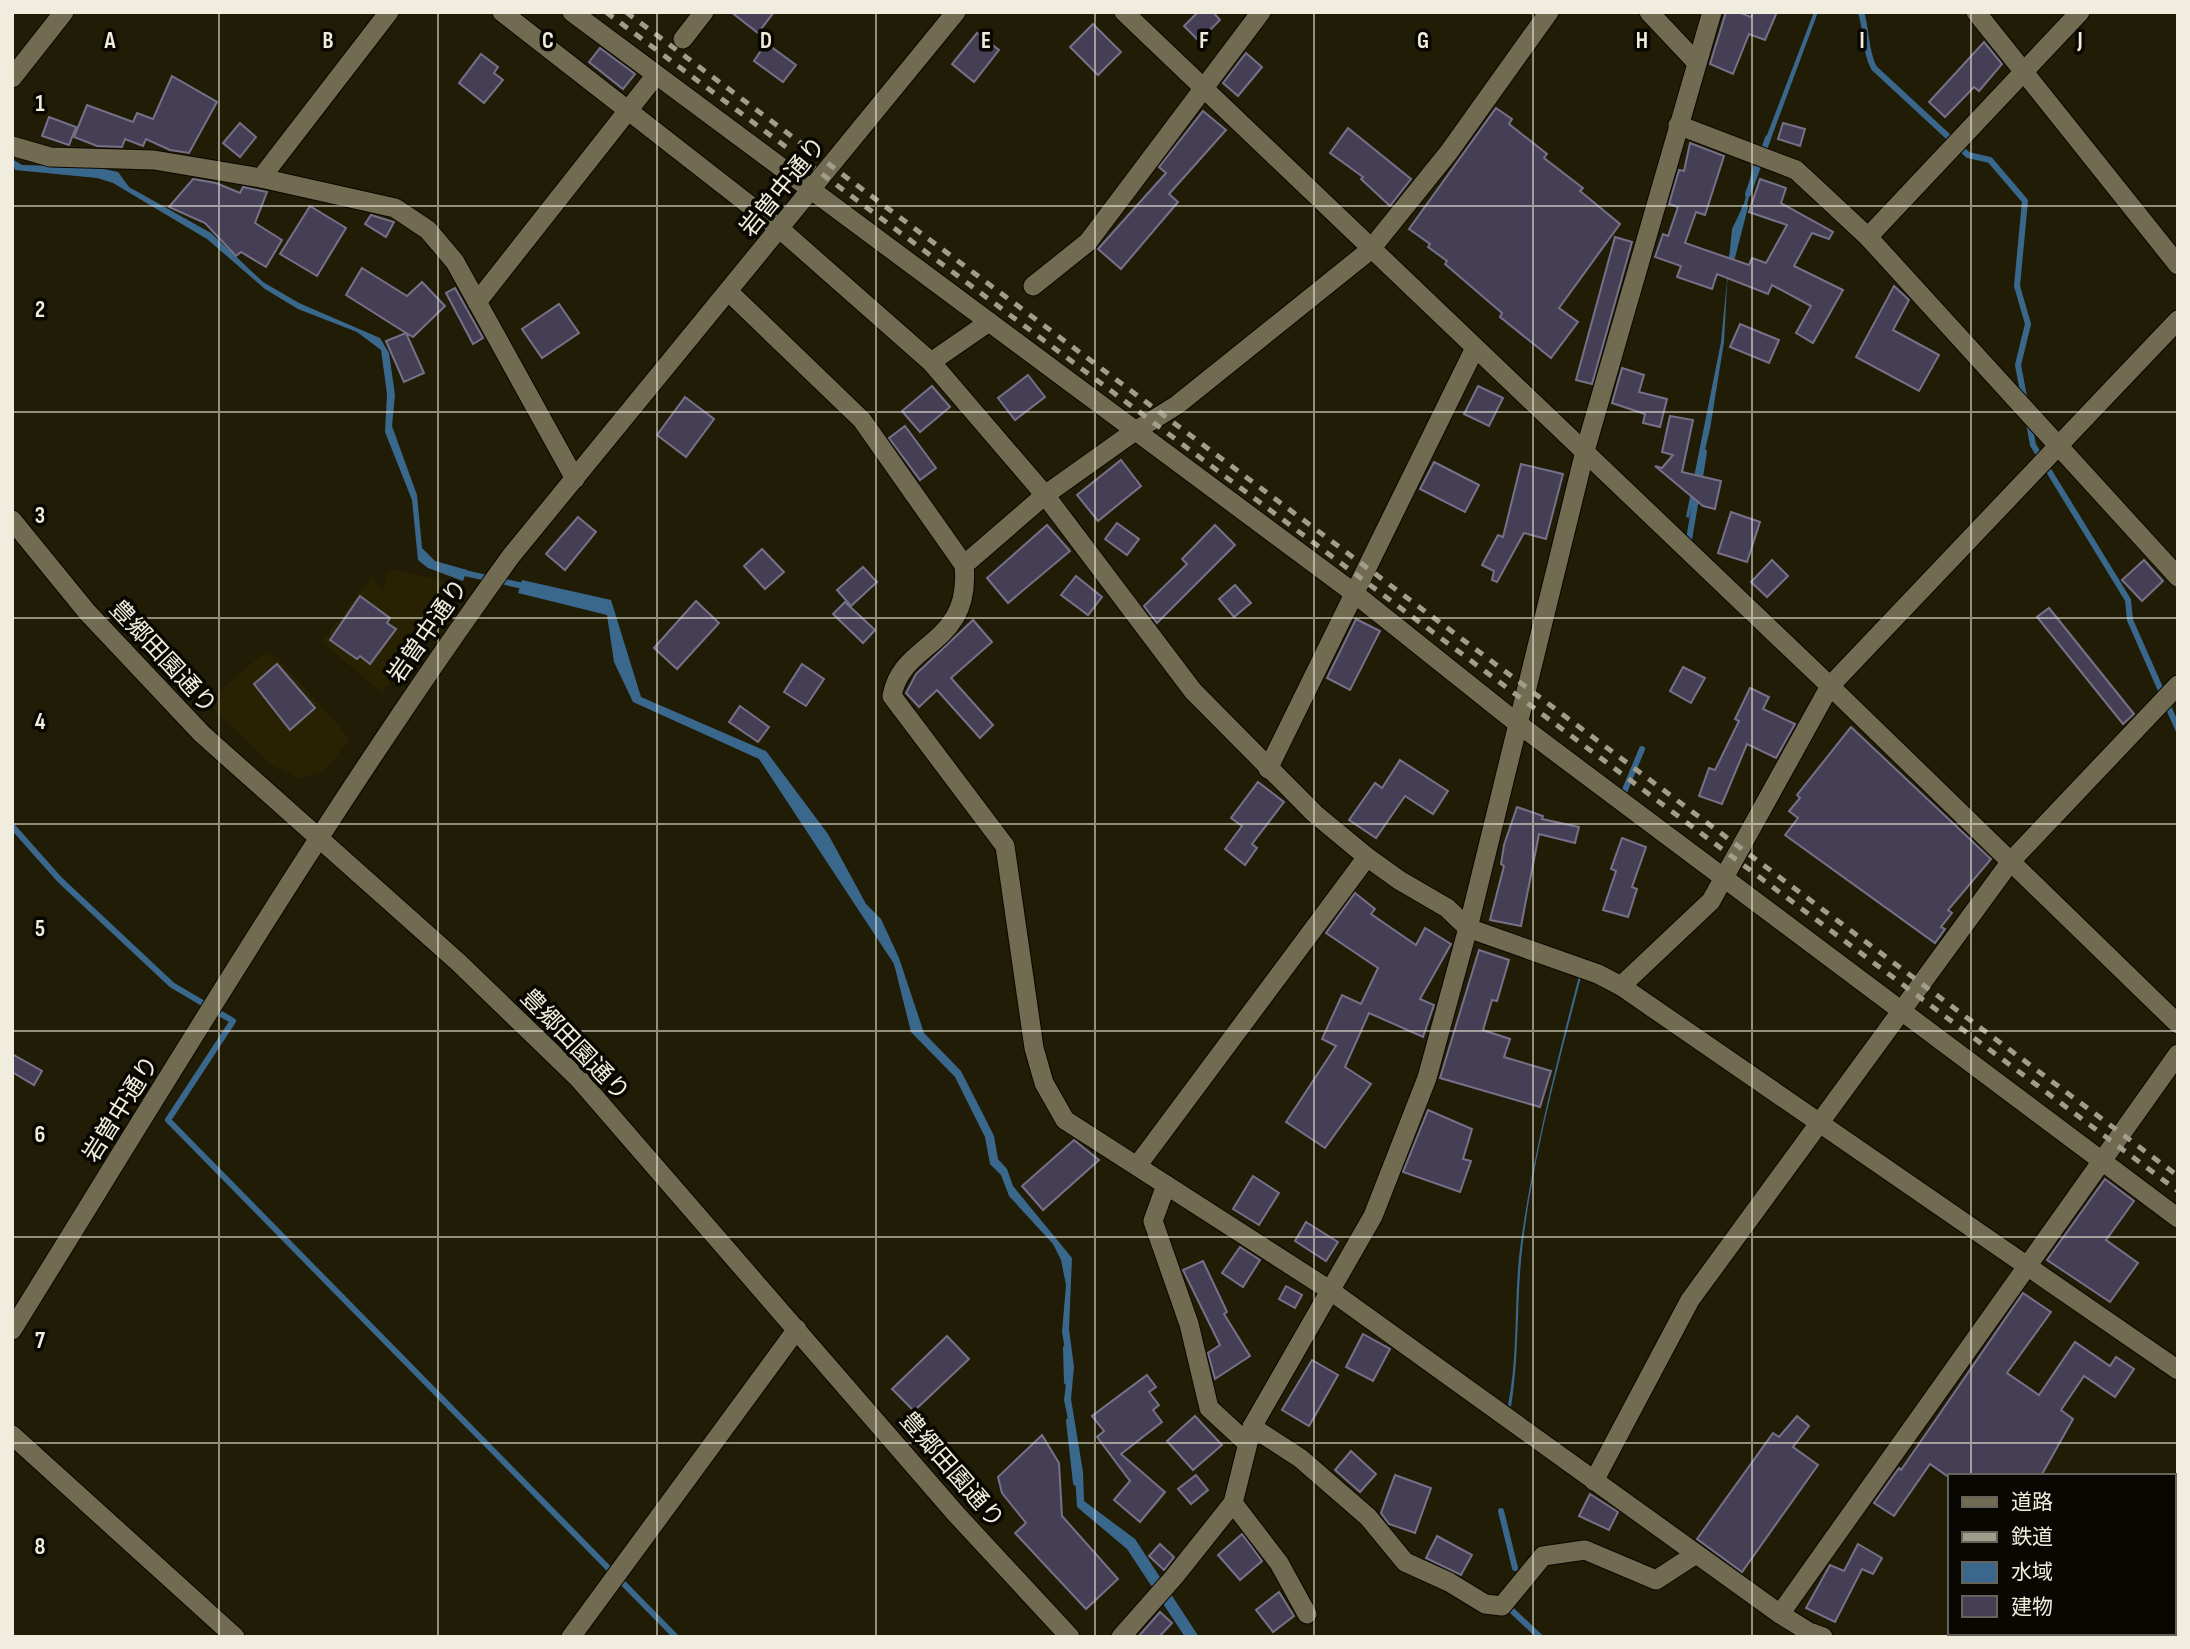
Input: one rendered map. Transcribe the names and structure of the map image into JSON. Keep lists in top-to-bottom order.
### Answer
{
  "streets": {
    "street": ["岩曽中通り", "豊郷田園通り"]
  },
  "crossings": [
    ["岩曽中通り", "豊郷田園通り"]
  ],
  "legend": [
    "道路",
    "鉄道",
    "水域",
    "建物"
  ],
  "grid": {
    "columns": [
      "A",
      "B",
      "C",
      "D",
      "E",
      "F",
      "G",
      "H",
      "I",
      "J"
    ],
    "rows": [
      "1",
      "2",
      "3",
      "4",
      "5",
      "6",
      "7",
      "8"
    ]
  }
}
